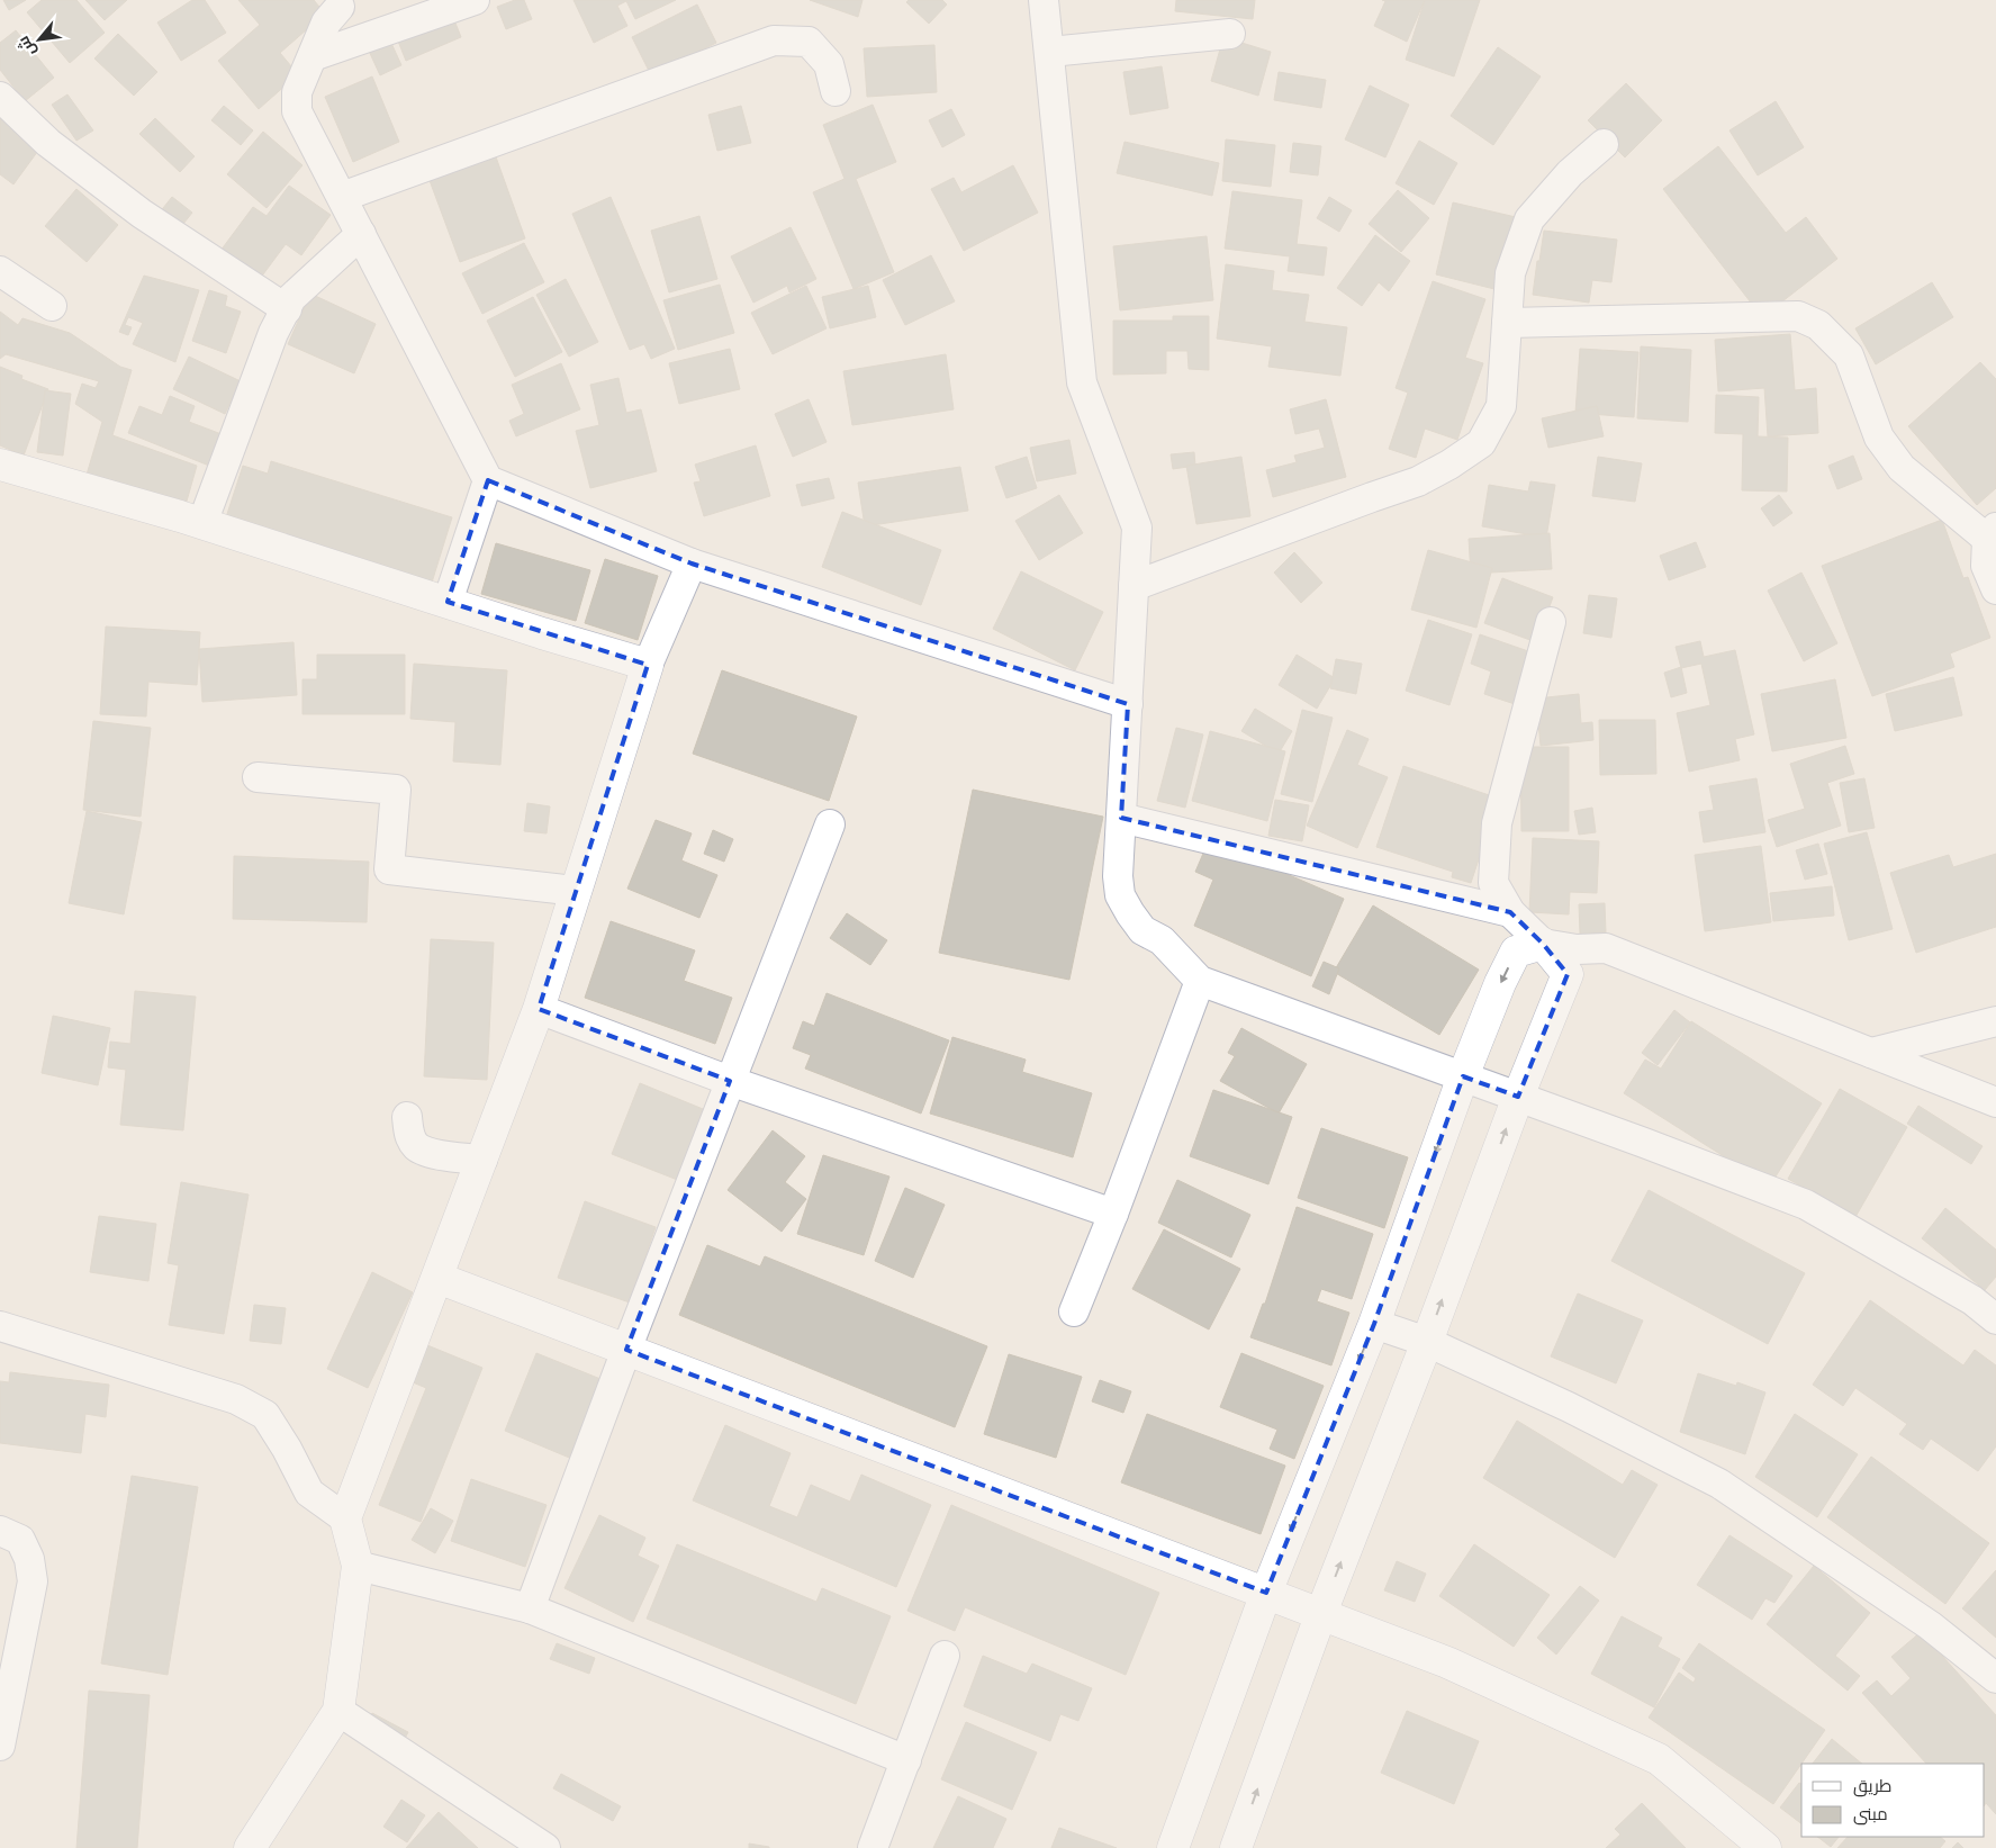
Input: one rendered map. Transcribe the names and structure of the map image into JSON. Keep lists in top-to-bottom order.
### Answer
{
  "legend": ["طريق", "مبنى"],
  "north": "bottom left"
}
